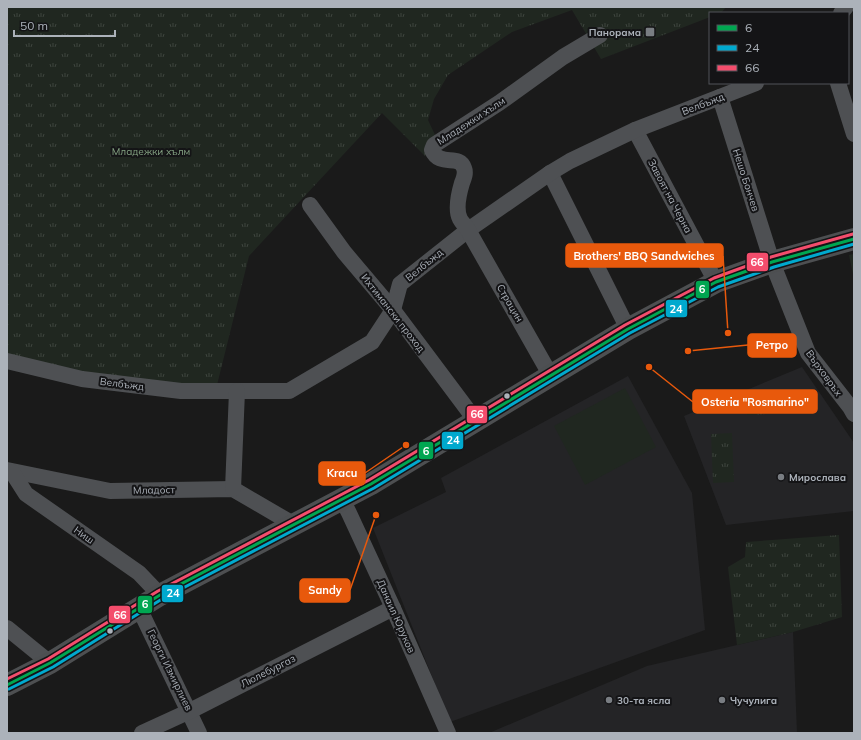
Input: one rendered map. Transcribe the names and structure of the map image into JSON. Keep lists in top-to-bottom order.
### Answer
{
  "streets": {
    "street": [
      "Велбъжд",
      "Младежки хълм",
      "Нешо Бончев",
      "Завоят на Черна",
      "Страцин",
      "Ихтимански проход",
      "Върховръх",
      "Младост",
      "Ниш",
      "Данаил Юруков",
      "Георги Измирлиев",
      "Люлебургаз"
    ]
  },
  "crossings": [
    ["Велбъжд", "Младежки хълм"],
    ["Велбъжд", "Нешо Бончев"],
    ["Велбъжд", "Завоят на Черна"],
    ["Велбъжд", "Страцин"],
    ["Велбъжд", "Ихтимански проход"],
    ["Младежки хълм", "Страцин"],
    ["Нешо Бончев", "Върховръх"],
    ["Младост", "Ниш"],
    ["Данаил Юруков", "Люлебургаз"],
    ["Георги Измирлиев", "Люлебургаз"]
  ],
  "parks": ["Младежки хълм"],
  "places": {
    "transit": ["Панорама"],
    "other": [
      "Brothers' BBQ Sandwiches",
      "Ретро",
      "Osteria \"Rosmarino\"",
      "Kracu",
      "Мирослава",
      "Sandy",
      "30-та ясла",
      "Чучулига"
    ]
  },
  "lines": ["transit line 66", "transit line 6", "transit line 24"],
  "legend": ["6", "24", "66"],
  "scale_bar": "50 m"
}
